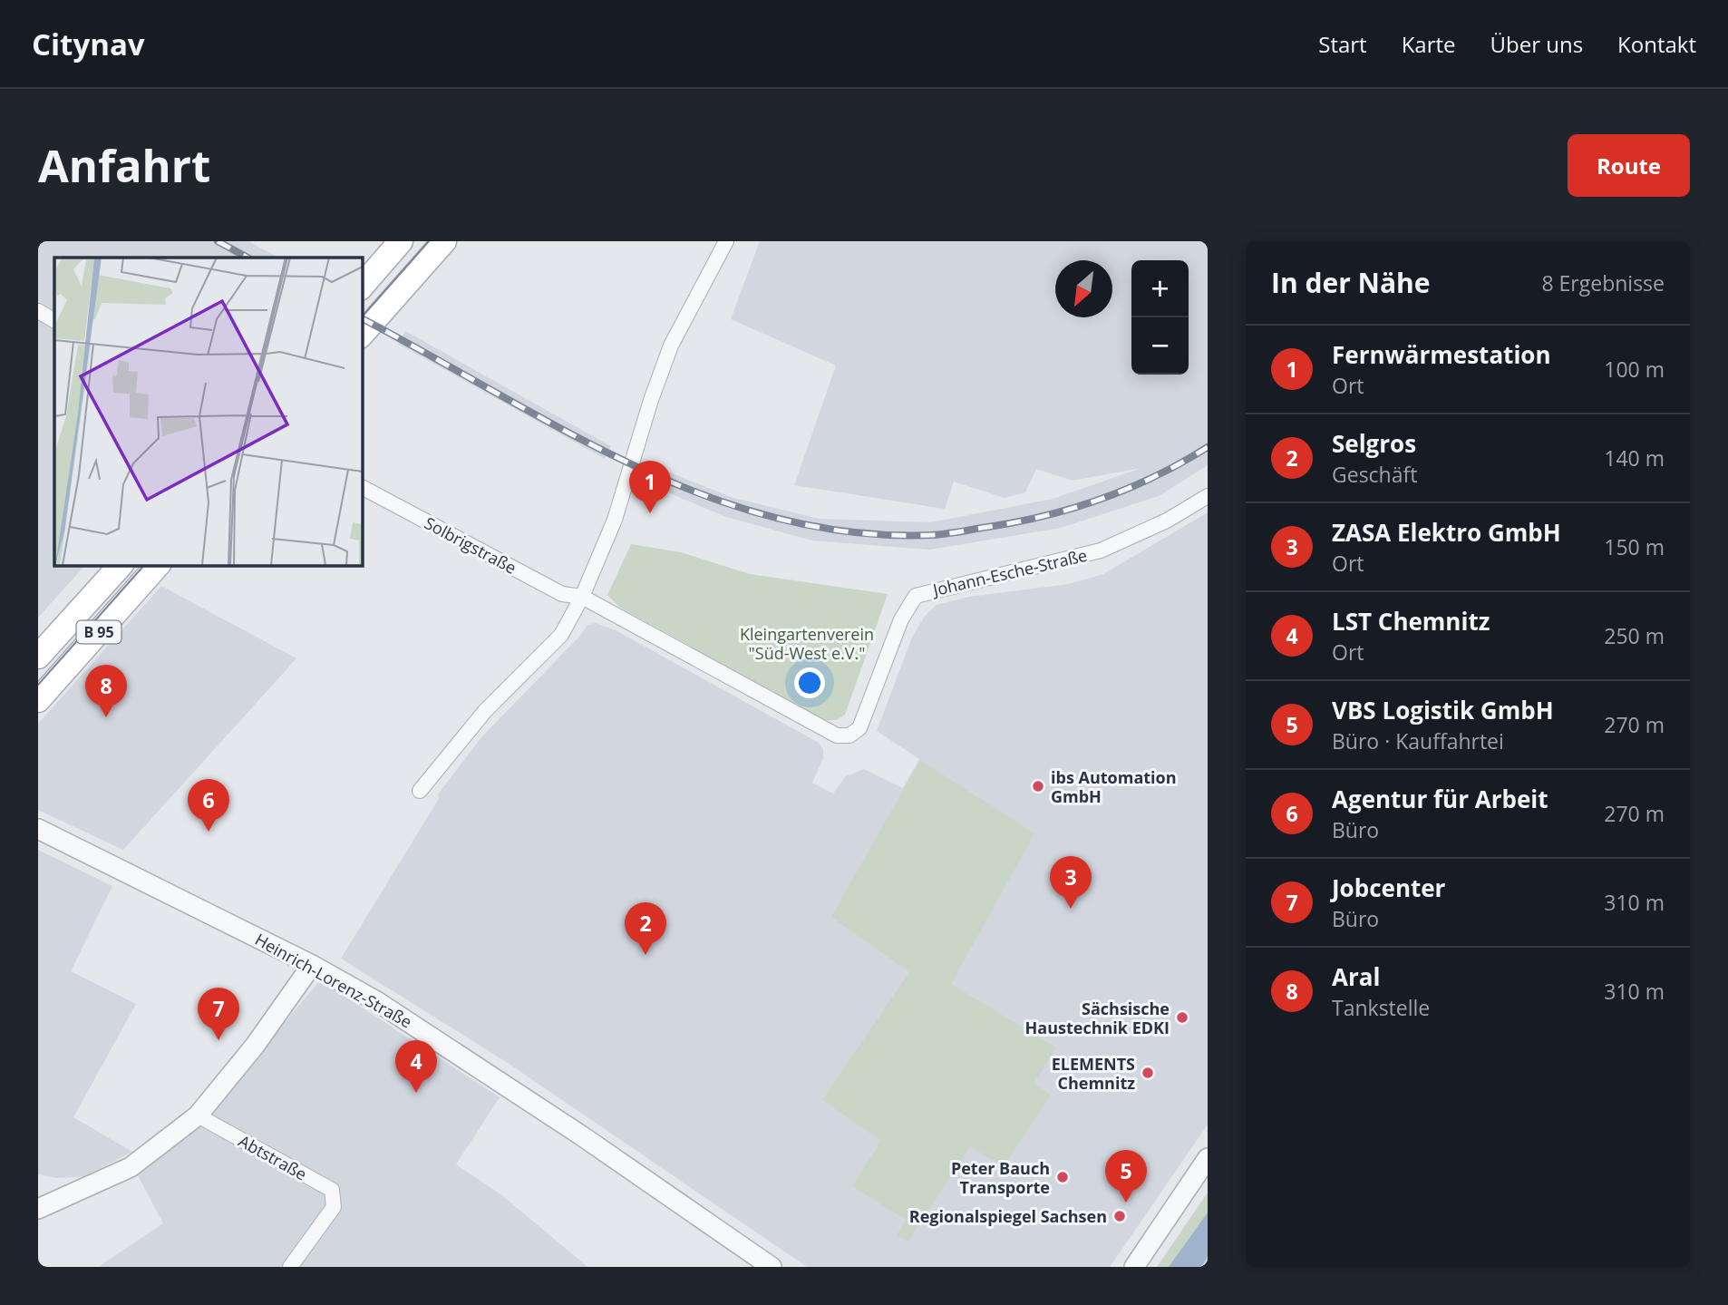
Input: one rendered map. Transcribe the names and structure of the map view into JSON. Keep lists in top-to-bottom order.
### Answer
{
  "streets": {
    "main road": ["B 95"],
    "street": [
      "Solbrigstraße",
      "Johann-Esche-Straße",
      "Heinrich-Lorenz-Straße",
      "Abtstraße"
    ]
  },
  "crossings": [
    ["Solbrigstraße", "Johann-Esche-Straße"]
  ],
  "parks": ["Kleingartenverein \"Süd-West e.V.\""],
  "places": [
    "ibs Automation GmbH",
    "Sächsische Haustechnik EDKI",
    "ELEMENTS Chemnitz",
    "Peter Bauch Transporte",
    "Regionalspiegel Sachsen"
  ],
  "north": "bottom left",
  "page": {
    "header": "Citynav",
    "nav": [
      "Start",
      "Karte",
      "Über uns",
      "Kontakt"
    ],
    "buttons": "Route",
    "title": "Anfahrt",
    "heading": ["In der Nähe", "8 Ergebnisse"],
    "map_buttons": ["+", "−"],
    "list": [
      {
        "mark": "1",
        "name": "Fernwärmestation",
        "note": "Ort",
        "value": "100 m"
      },
      {
        "mark": "2",
        "name": "Selgros",
        "note": "Geschäft",
        "value": "140 m"
      },
      {
        "mark": "3",
        "name": "ZASA Elektro GmbH",
        "note": "Ort",
        "value": "150 m"
      },
      {
        "mark": "4",
        "name": "LST Chemnitz",
        "note": "Ort",
        "value": "250 m"
      },
      {
        "mark": "5",
        "name": "VBS Logistik GmbH",
        "note": "Büro · Kauffahrtei",
        "value": "270 m"
      },
      {
        "mark": "6",
        "name": "Agentur für Arbeit",
        "note": "Büro",
        "value": "270 m"
      },
      {
        "mark": "7",
        "name": "Jobcenter",
        "note": "Büro",
        "value": "310 m"
      },
      {
        "mark": "8",
        "name": "Aral",
        "note": "Tankstelle",
        "value": "310 m"
      }
    ],
    "pins": [
      "1",
      "8",
      "6",
      "3",
      "2",
      "7",
      "4",
      "5"
    ]
  }
}
